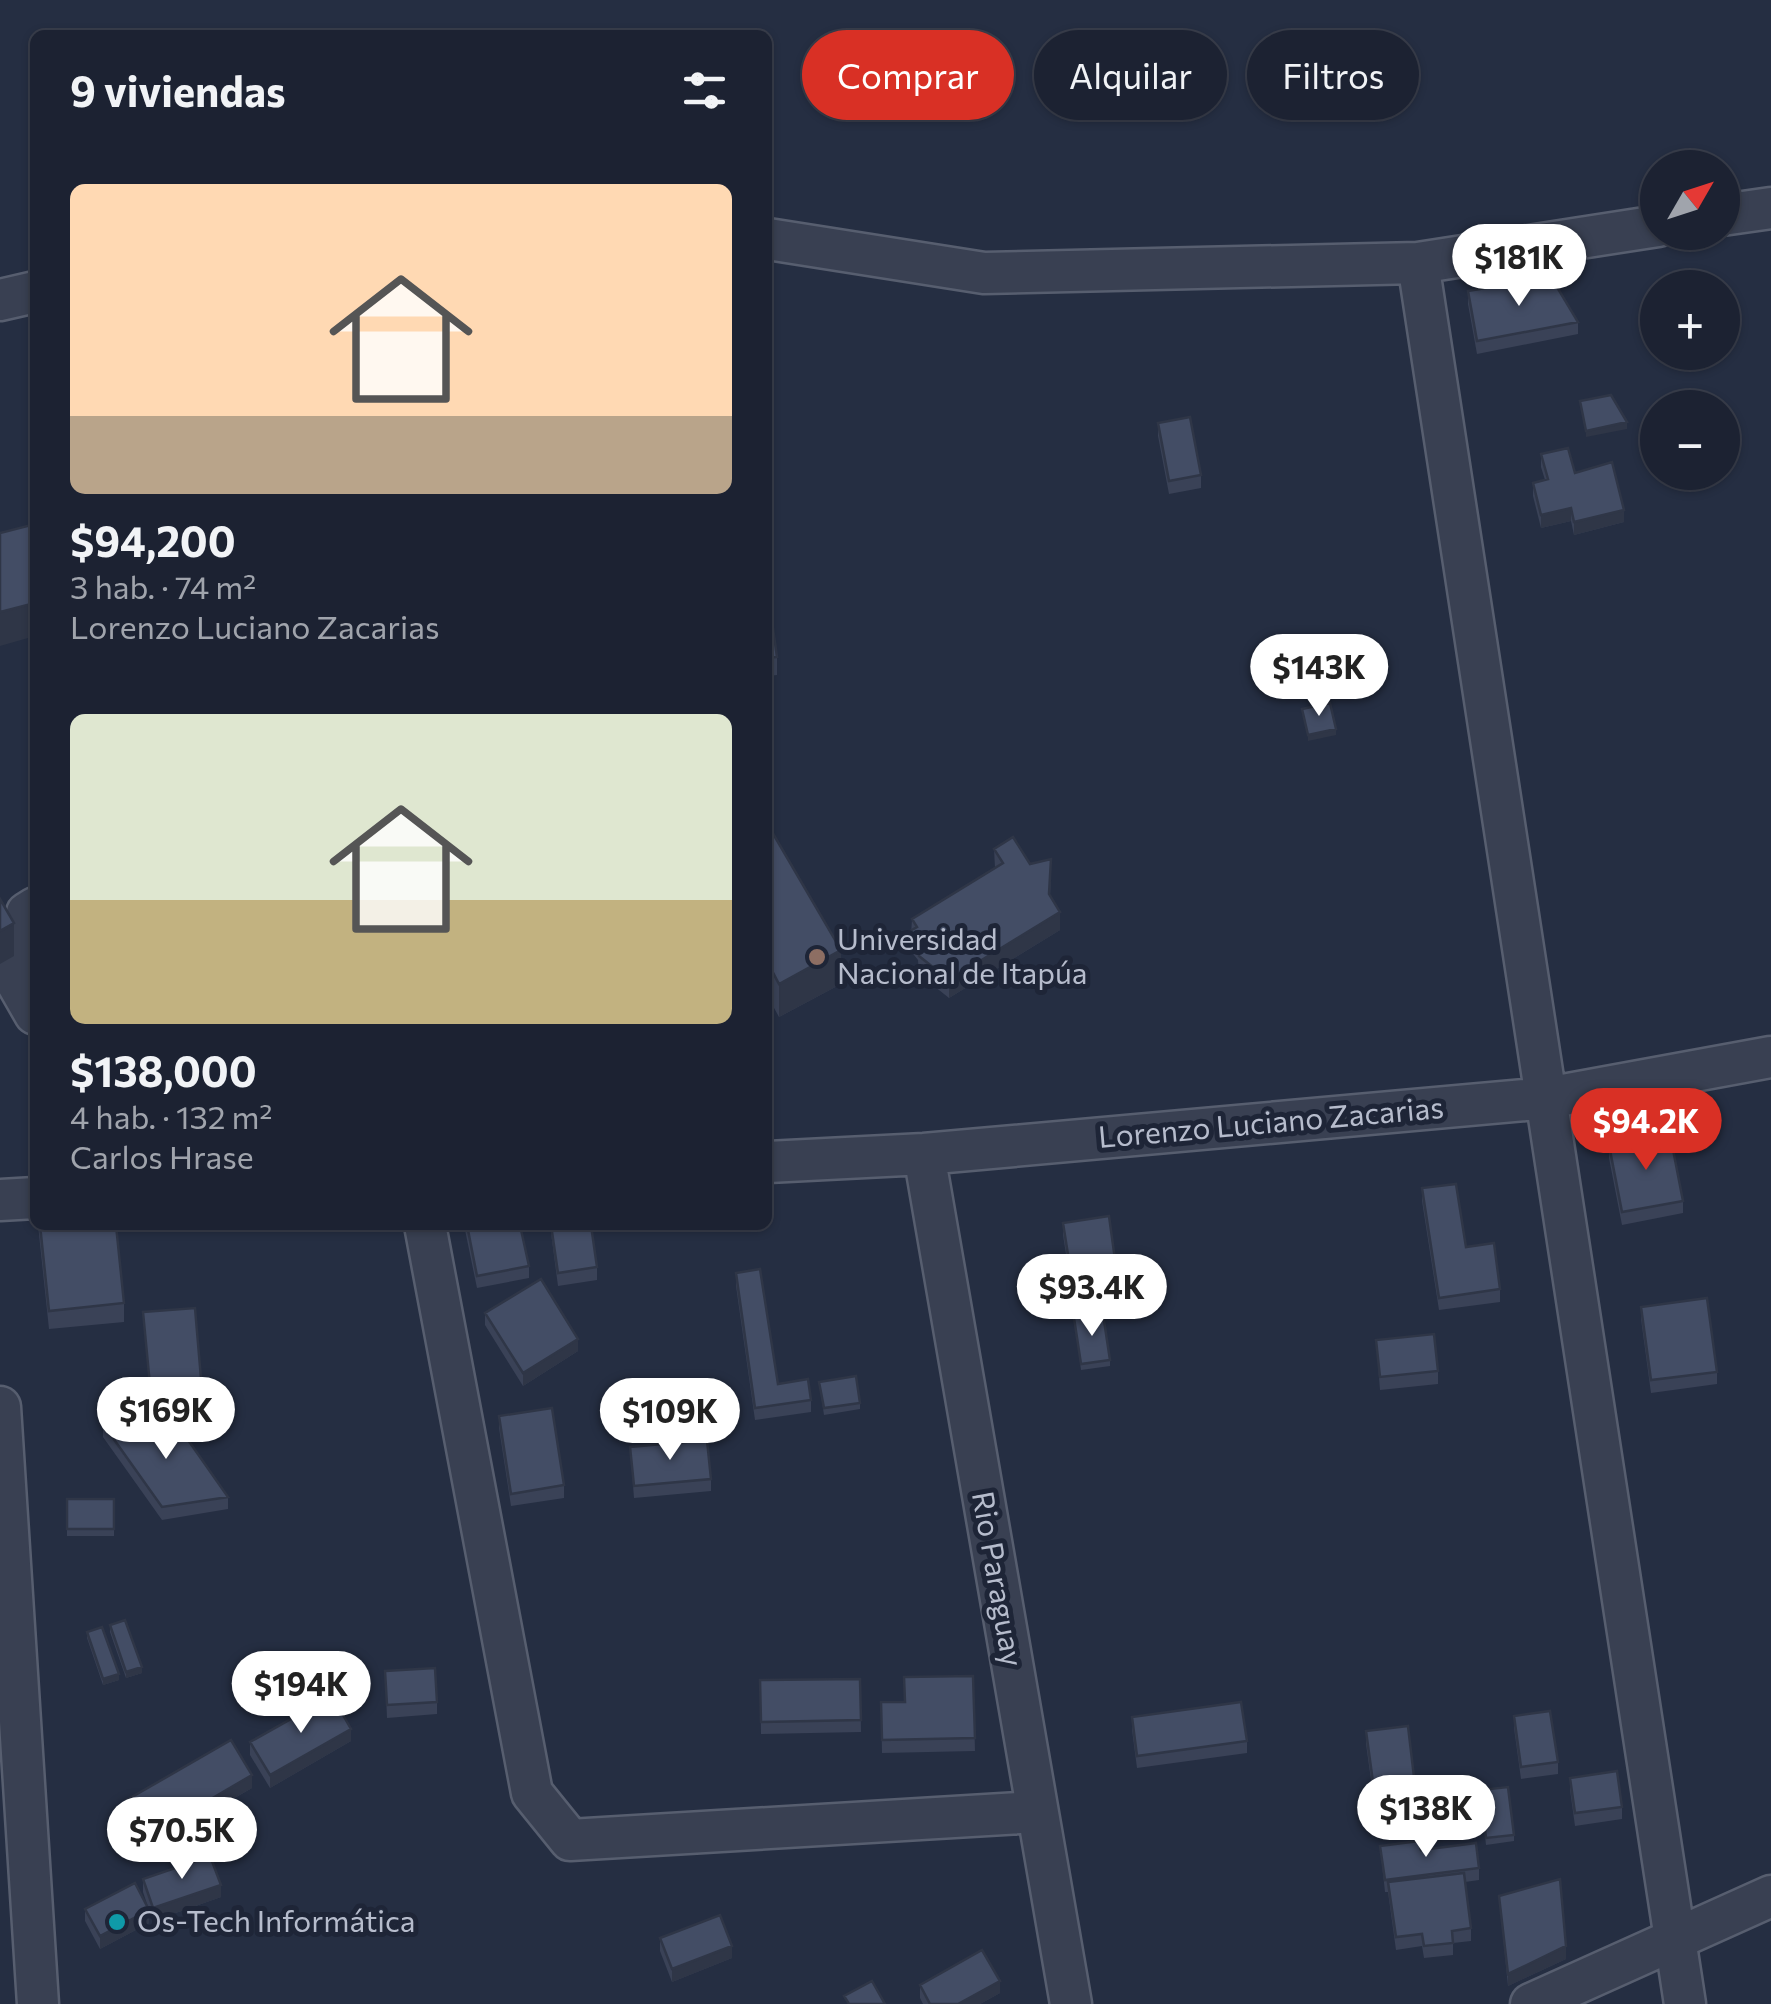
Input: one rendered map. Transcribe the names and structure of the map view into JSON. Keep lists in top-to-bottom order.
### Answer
{
  "streets": {
    "street": ["Lorenzo Luciano Zacarias", "Rio Paraguay"]
  },
  "crossings": [
    ["Lorenzo Luciano Zacarias", "Rio Paraguay"]
  ],
  "places": ["Universidad Nacional de Itapúa", "Os-Tech Informática"],
  "north": "top right",
  "page": {
    "chip": ["Comprar", "Alquilar", "Filtros"],
    "heading": "9 viviendas",
    "map_buttons": ["+", "−"],
    "list": [
      {
        "name": "$94,200",
        "note": "3 hab. · 74 m² · Lorenzo Luciano Zacarias"
      },
      {
        "name": "$138,000",
        "note": "4 hab. · 132 m² · Carlos Hrase"
      }
    ],
    "price": [
      "$181K",
      "$143K",
      "$94.2K",
      "$93.4K",
      "$169K",
      "$109K",
      "$194K",
      "$138K",
      "$70.5K"
    ]
  }
}
